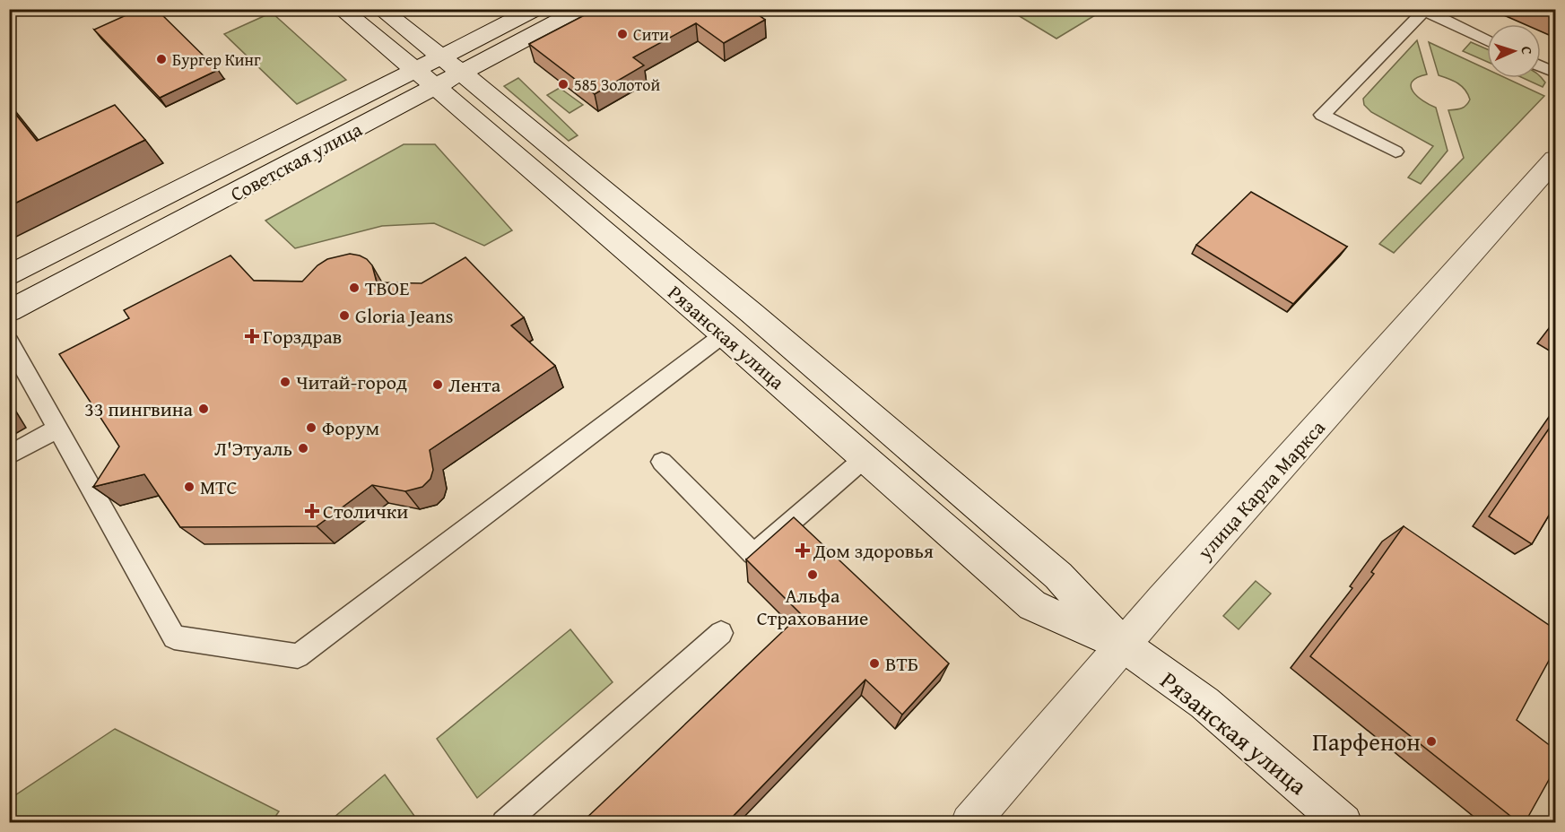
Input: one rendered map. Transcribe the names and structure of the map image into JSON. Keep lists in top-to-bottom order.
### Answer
{
  "streets": {
    "main road": ["Советская улица", "Рязанская улица", "улица Карла Маркса"]
  },
  "crossings": [
    ["Советская улица", "Рязанская улица"],
    ["Рязанская улица", "улица Карла Маркса"]
  ],
  "places": {
    "other": [
      "Сити",
      "Бургер Кинг",
      "585 Золотой",
      "ТВОЕ",
      "Gloria Jeans",
      "Читай-город",
      "Лента",
      "33 пингвина",
      "Форум",
      "Л'Этуаль",
      "МТС",
      "Альфа Страхование",
      "ВТБ",
      "Парфенон"
    ],
    "health": ["Горздрав", "Столички", "Дом здоровья"]
  },
  "north": "right"
}
